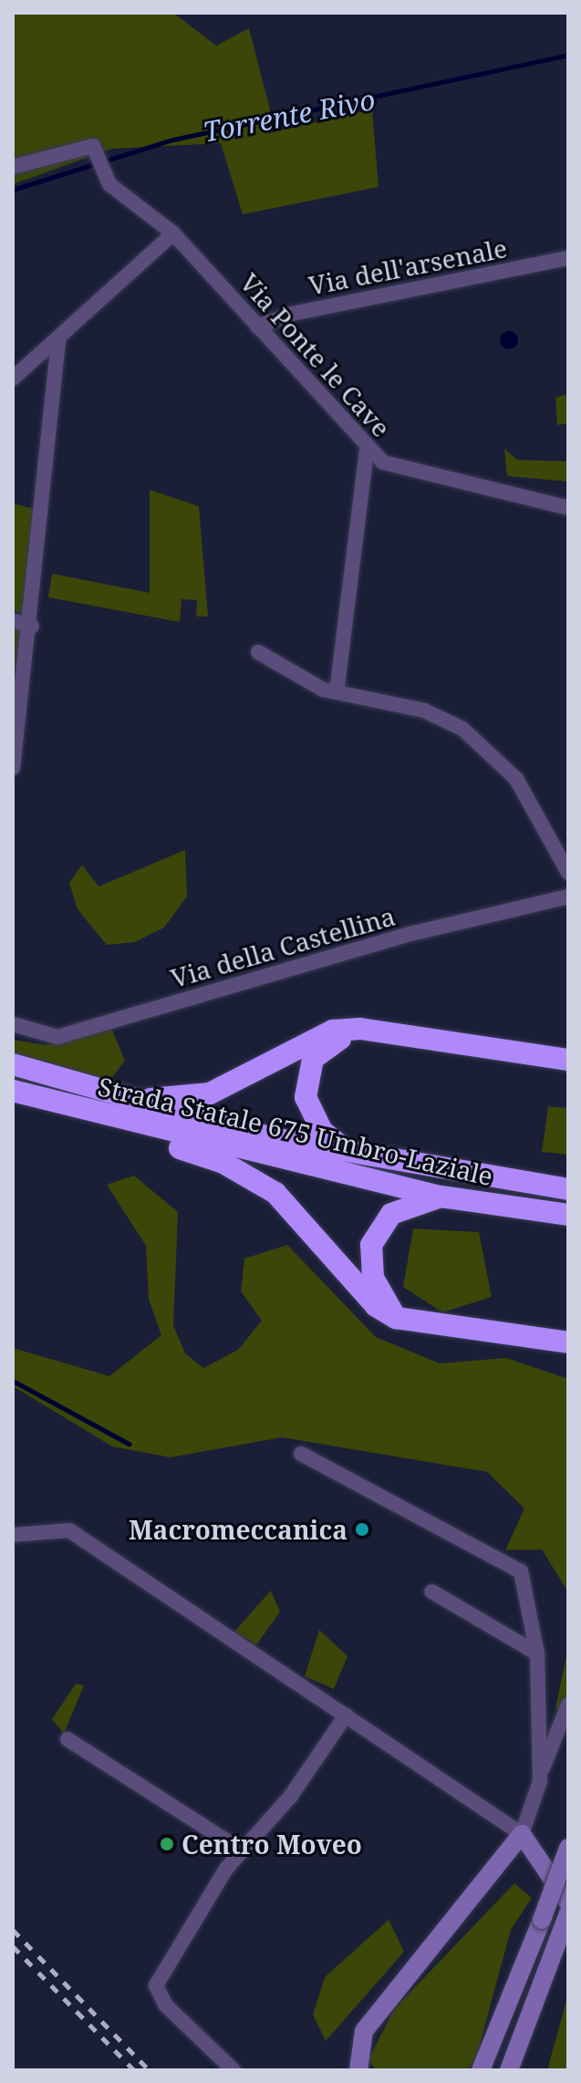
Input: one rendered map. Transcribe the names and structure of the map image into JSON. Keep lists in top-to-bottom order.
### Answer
{
  "streets": {
    "highway": ["Strada Statale 675 Umbro-Laziale"],
    "street": ["Via dell'arsenale", "Via Ponte le Cave", "Via della Castellina"]
  },
  "crossings": [
    ["Via dell'arsenale", "Via Ponte le Cave"]
  ],
  "water": ["Torrente Rivo"],
  "places": ["Macromeccanica", "Centro Moveo"]
}
